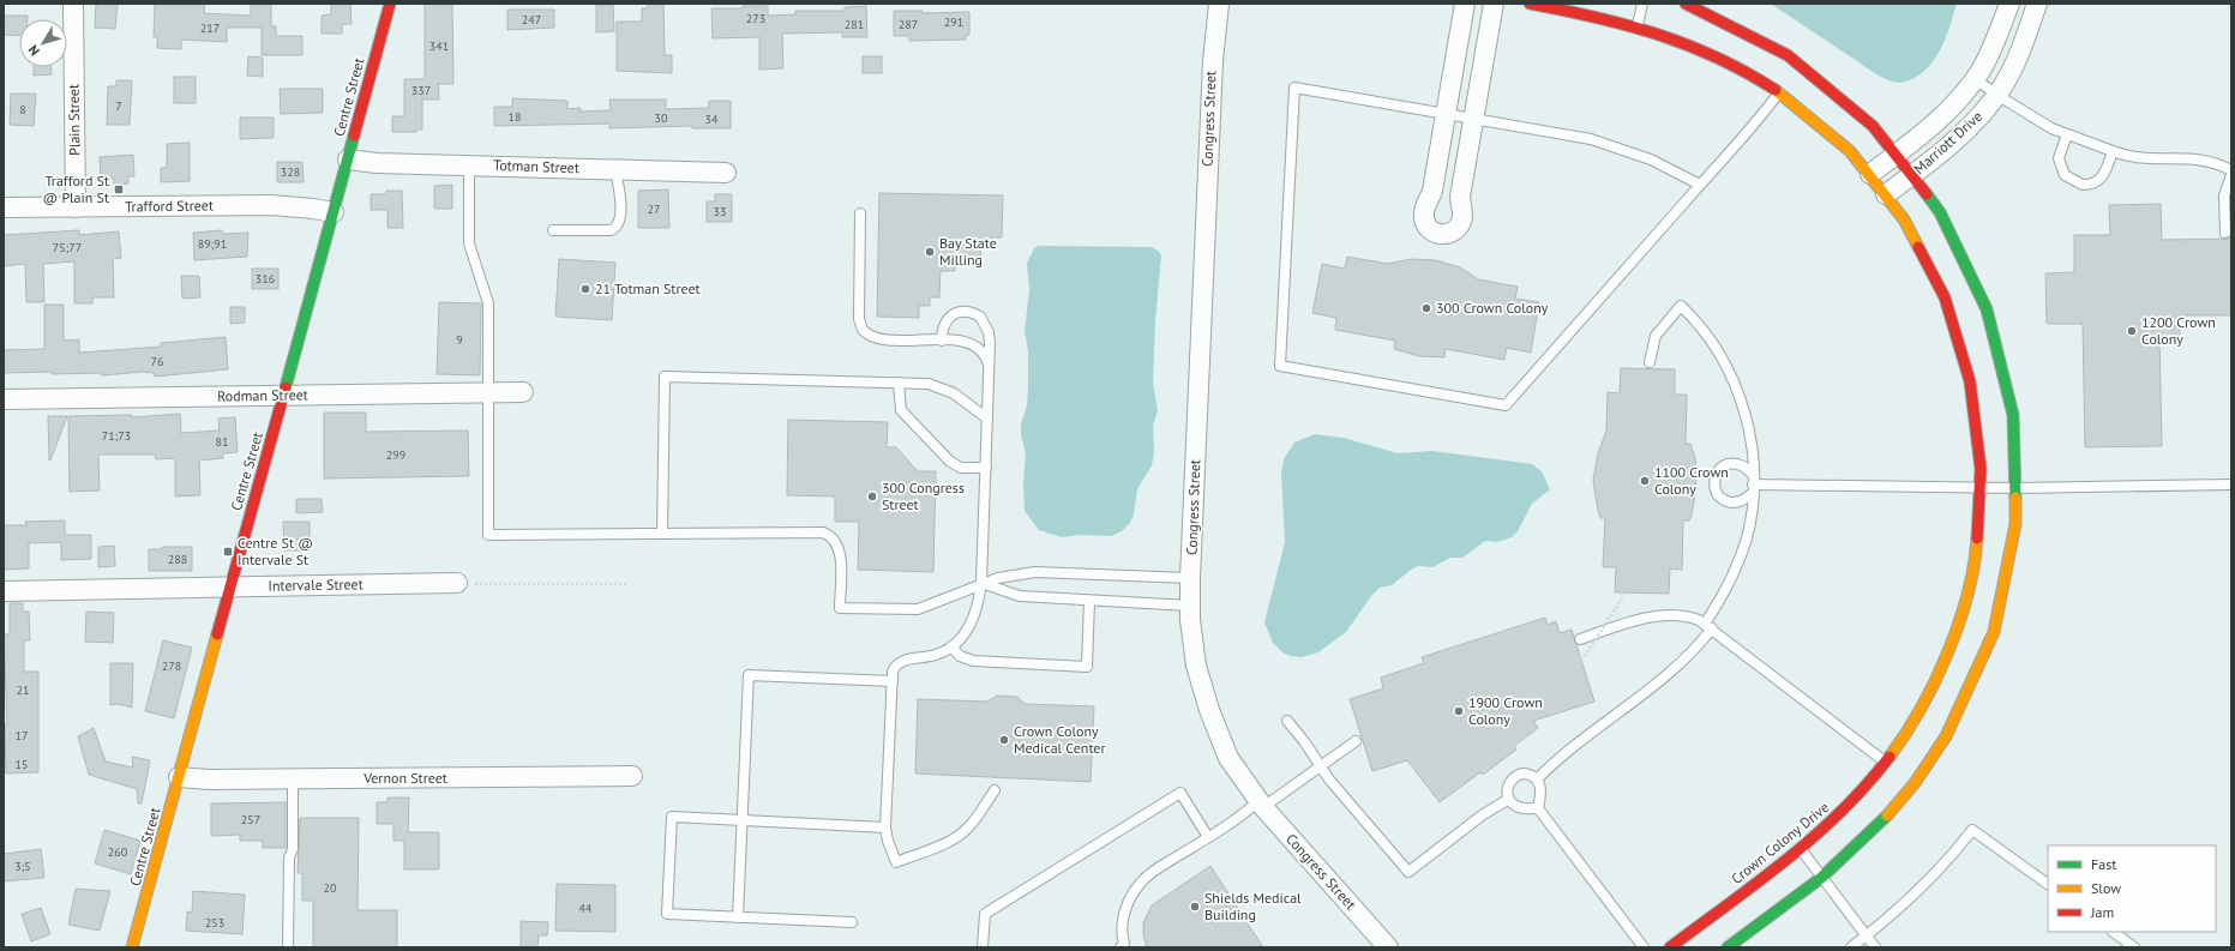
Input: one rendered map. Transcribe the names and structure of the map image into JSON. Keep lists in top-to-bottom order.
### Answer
{
  "streets": {
    "street": [
      "Centre Street",
      "Congress Street",
      "Plain Street",
      "Marriott Drive",
      "Totman Street",
      "Trafford Street",
      "Rodman Street",
      "Intervale Street",
      "Vernon Street",
      "Crown Colony Drive"
    ]
  },
  "crossings": [
    ["Centre Street", "Totman Street"],
    ["Centre Street", "Trafford Street"],
    ["Centre Street", "Rodman Street"],
    ["Centre Street", "Intervale Street"],
    ["Centre Street", "Vernon Street"],
    ["Plain Street", "Trafford Street"],
    ["Marriott Drive", "Crown Colony Drive"]
  ],
  "places": {
    "transit": ["Trafford St @ Plain St", "Centre St @ Intervale St"],
    "other": [
      "Bay State Milling",
      "21 Totman Street",
      "300 Crown Colony",
      "1200 Crown Colony",
      "1100 Crown Colony",
      "300 Congress Street",
      "1900 Crown Colony",
      "Crown Colony Medical Center",
      "Shields Medical Building"
    ]
  },
  "house_numbers": [
    "273",
    "247",
    "291",
    "281",
    "287",
    "217",
    "341",
    "337",
    "7",
    "8",
    "18",
    "30",
    "34",
    "328",
    "27",
    "33",
    "89;91",
    "75;77",
    "316",
    "9",
    "76",
    "71;73",
    "81",
    "299",
    "288",
    "278",
    "21",
    "17",
    "15",
    "257",
    "260",
    "3;5",
    "20",
    "44",
    "253"
  ],
  "legend": ["Fast", "Slow", "Jam"],
  "north": "bottom left"
}
